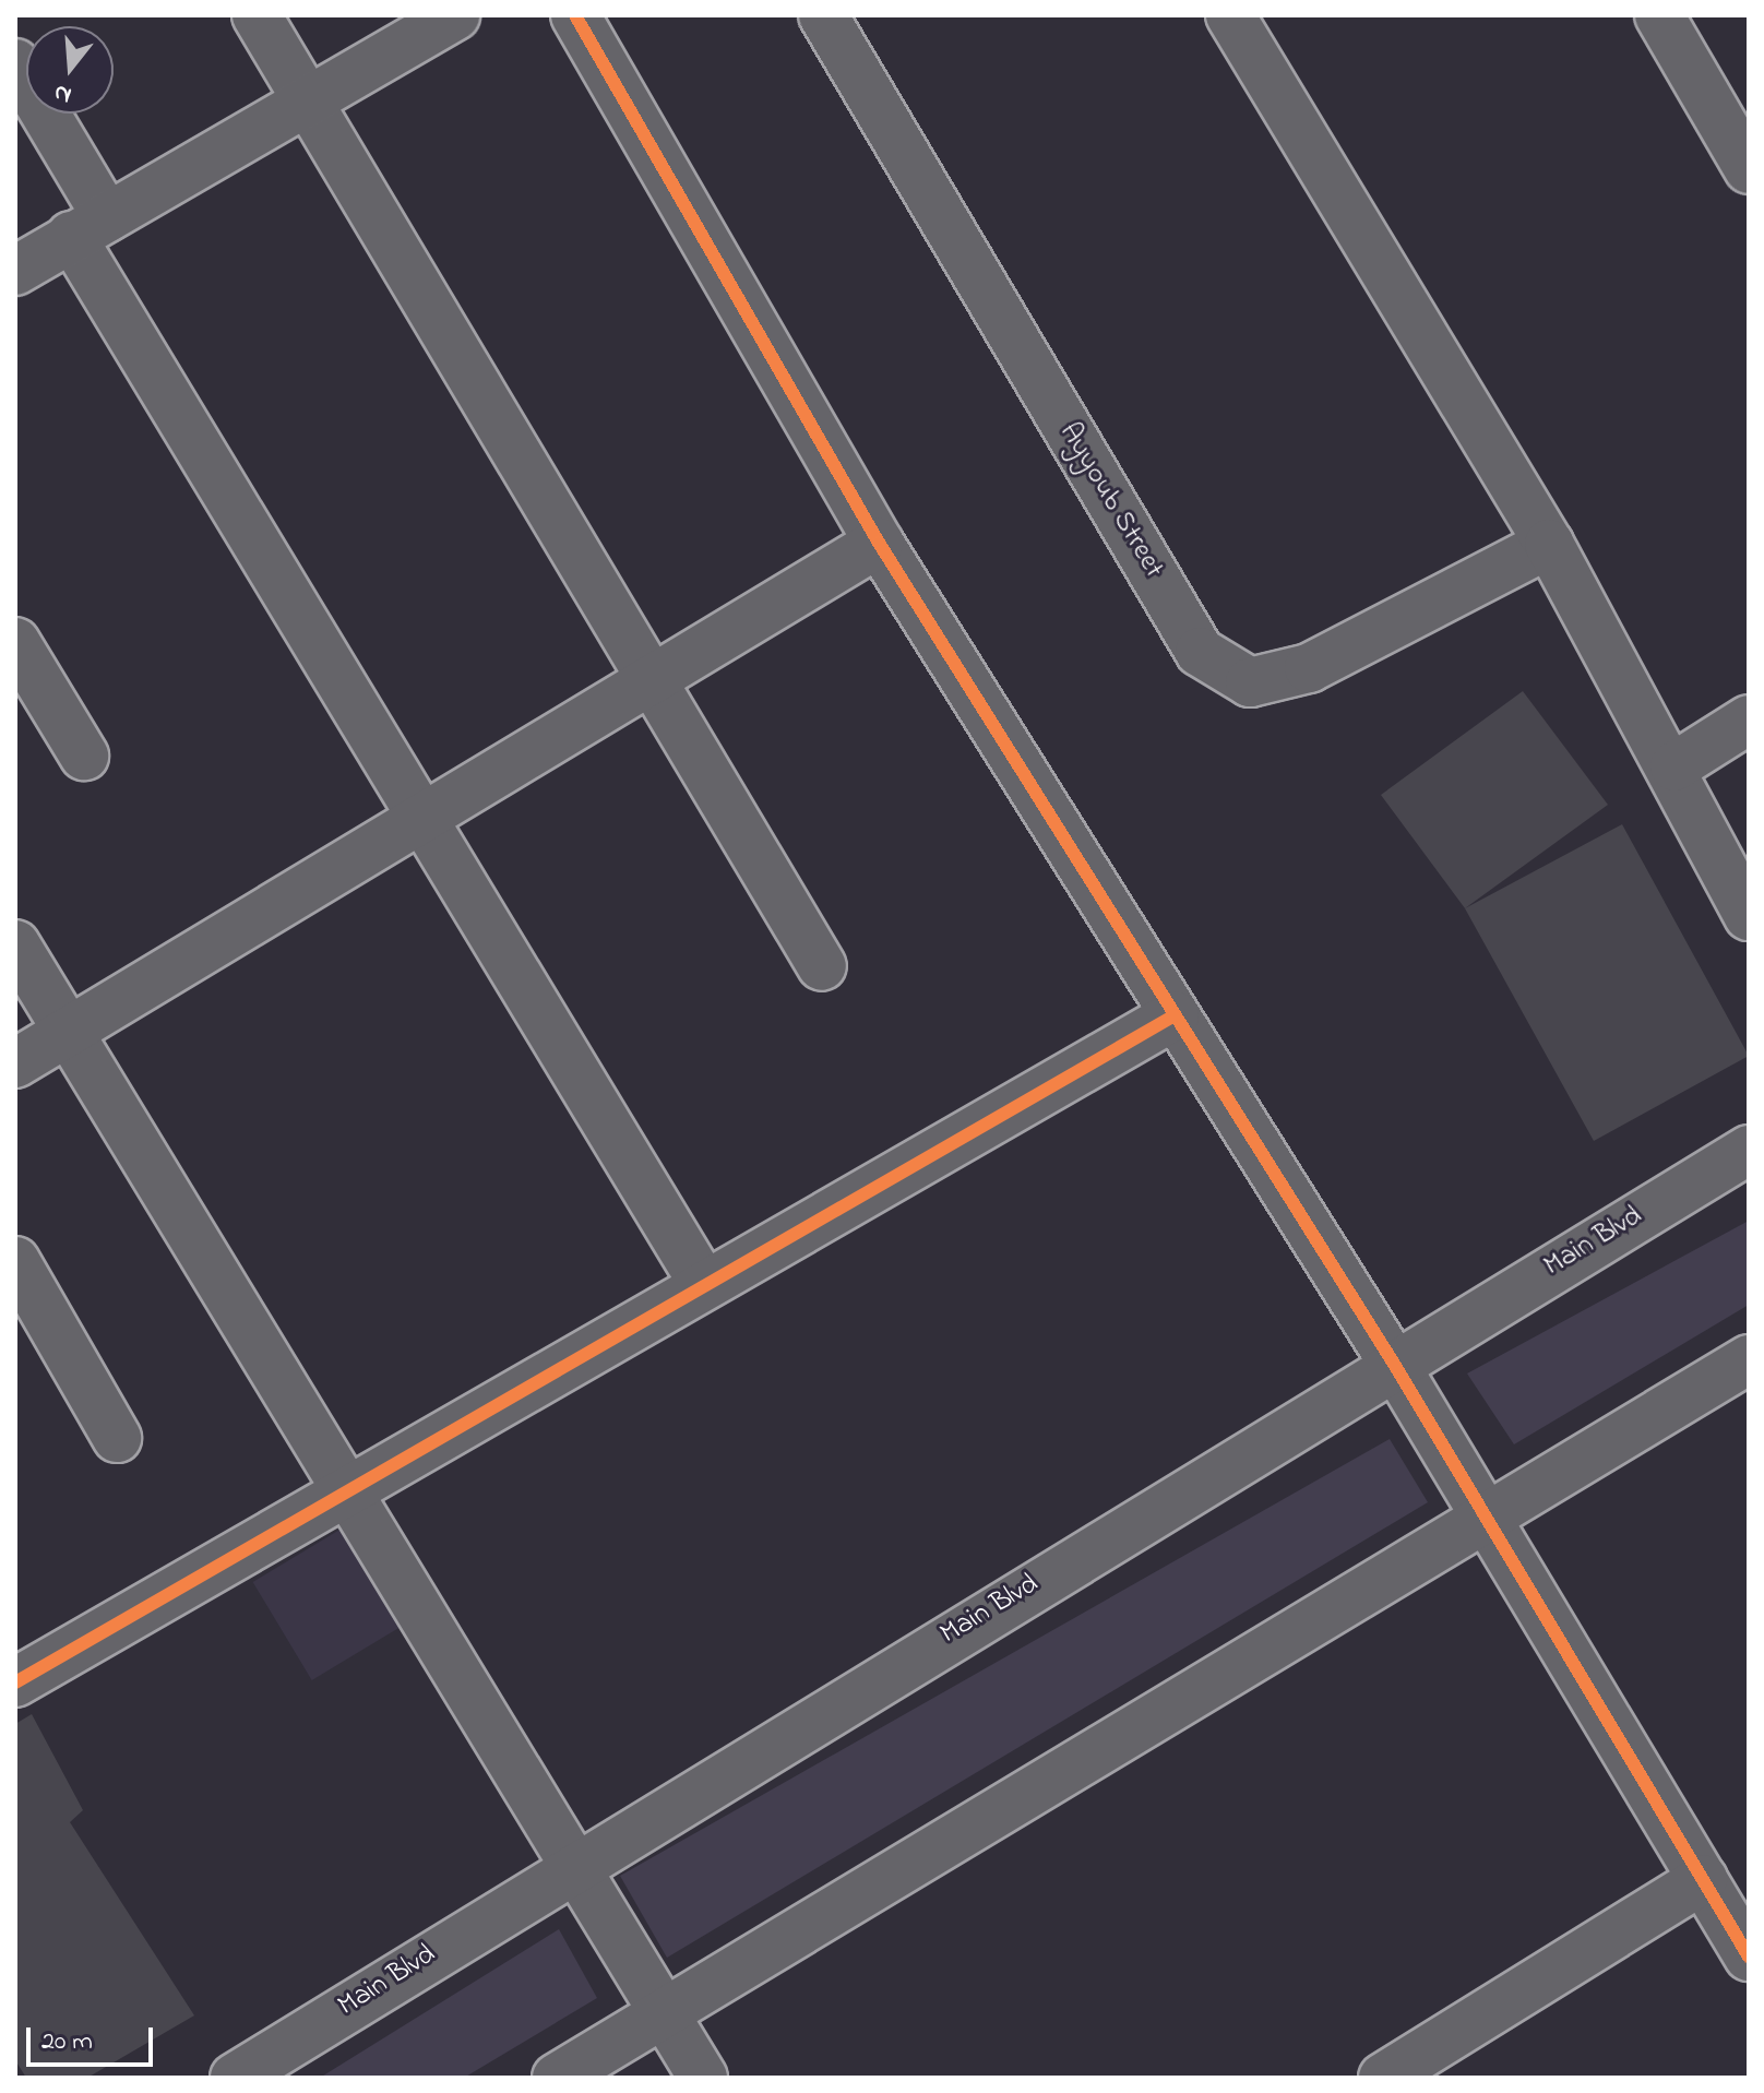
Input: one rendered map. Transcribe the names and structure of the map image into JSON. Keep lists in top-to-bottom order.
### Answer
{
  "streets": {
    "street": ["Ayyoub Street", "Main Blvd"]
  },
  "scale_bar": "20 m",
  "north": "bottom"
}
